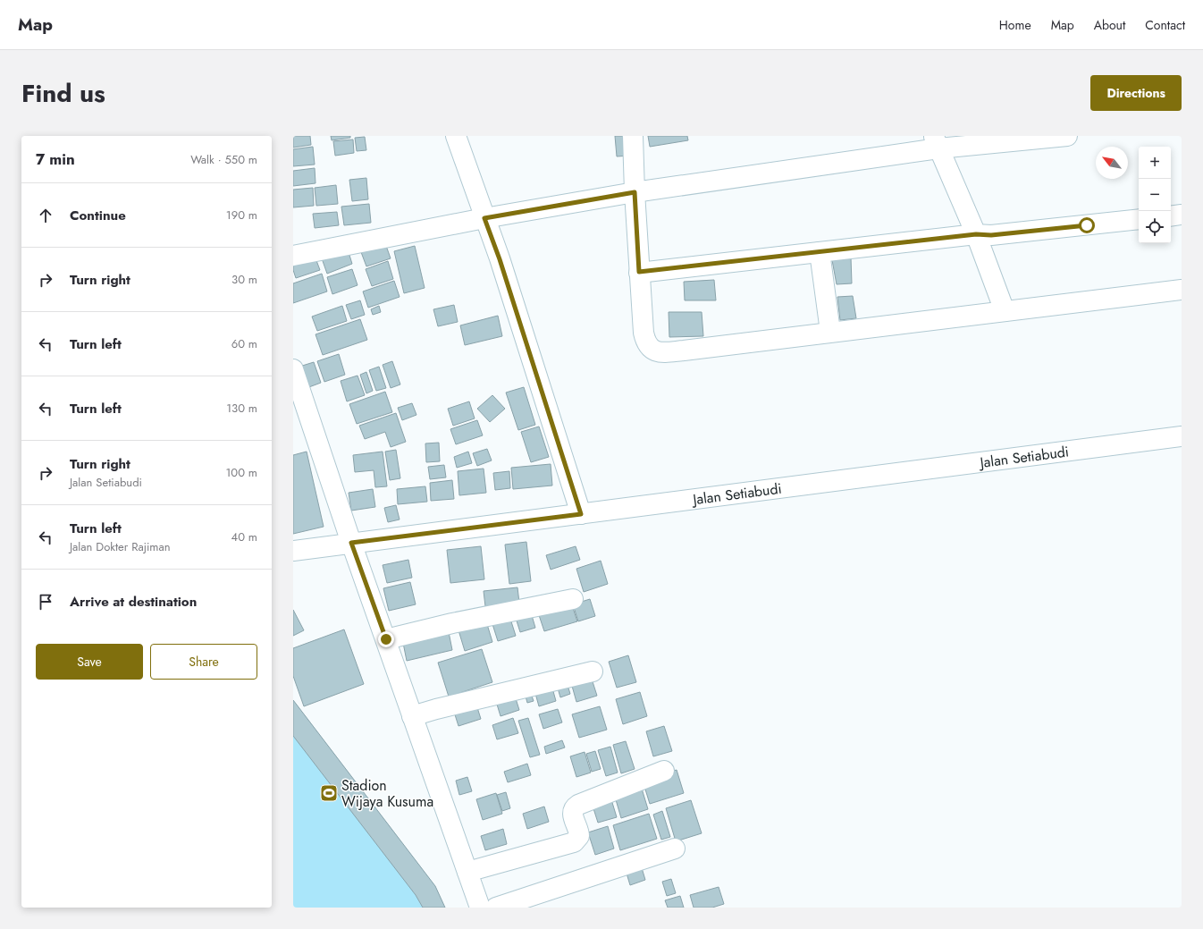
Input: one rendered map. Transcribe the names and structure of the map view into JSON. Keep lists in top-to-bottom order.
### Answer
{
  "streets": {
    "street": ["Jalan Setiabudi"]
  },
  "places": {
    "sports": ["Stadion Wijaya Kusuma"]
  },
  "north": "top left",
  "page": {
    "header": "Map",
    "nav": [
      "Home",
      "Map",
      "About",
      "Contact"
    ],
    "title": "Find us",
    "buttons": [
      "Directions",
      ["Save", "Share"]
    ],
    "heading": ["7 min", "Walk · 550 m"],
    "map_buttons": ["+", "−"],
    "list": [
      ["Continue", "190 m"],
      ["Turn right", "30 m"],
      ["Turn left", "60 m"],
      ["Turn left", "130 m"],
      ["Turn right", "Jalan Setiabudi", "100 m"],
      ["Turn left", "Jalan Dokter Rajiman", "40 m"],
      "Arrive at destination"
    ]
  }
}
